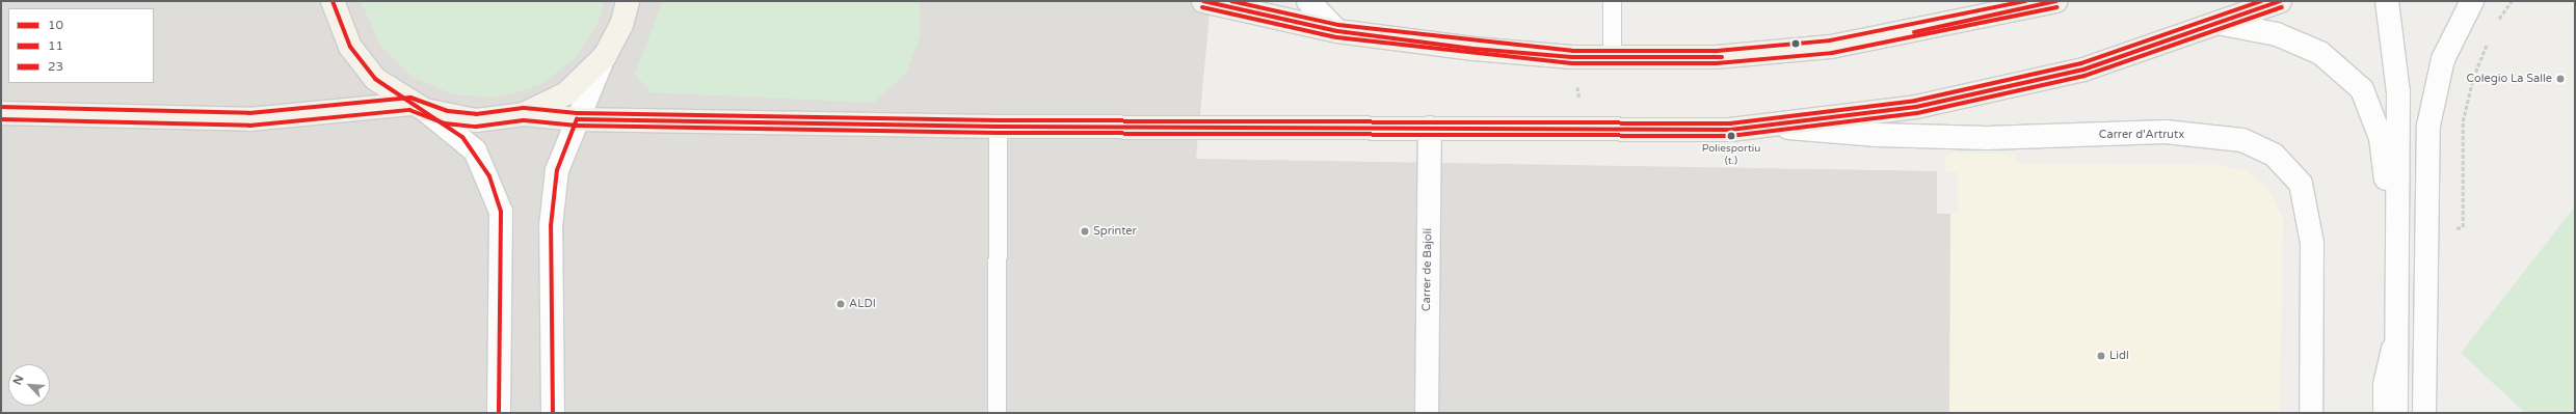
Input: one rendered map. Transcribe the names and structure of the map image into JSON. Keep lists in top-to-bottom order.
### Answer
{
  "streets": {
    "street": ["Carrer d'Artrutx", "Carrer de Bajolí"]
  },
  "places": [
    "Colegio La Salle",
    "Poliesportiu (t.)",
    "Sprinter",
    "ALDI",
    "Lidl"
  ],
  "lines": ["transit line 10", "transit line 23", "transit line 11"],
  "legend": ["10", "11", "23"],
  "north": "top left"
}
